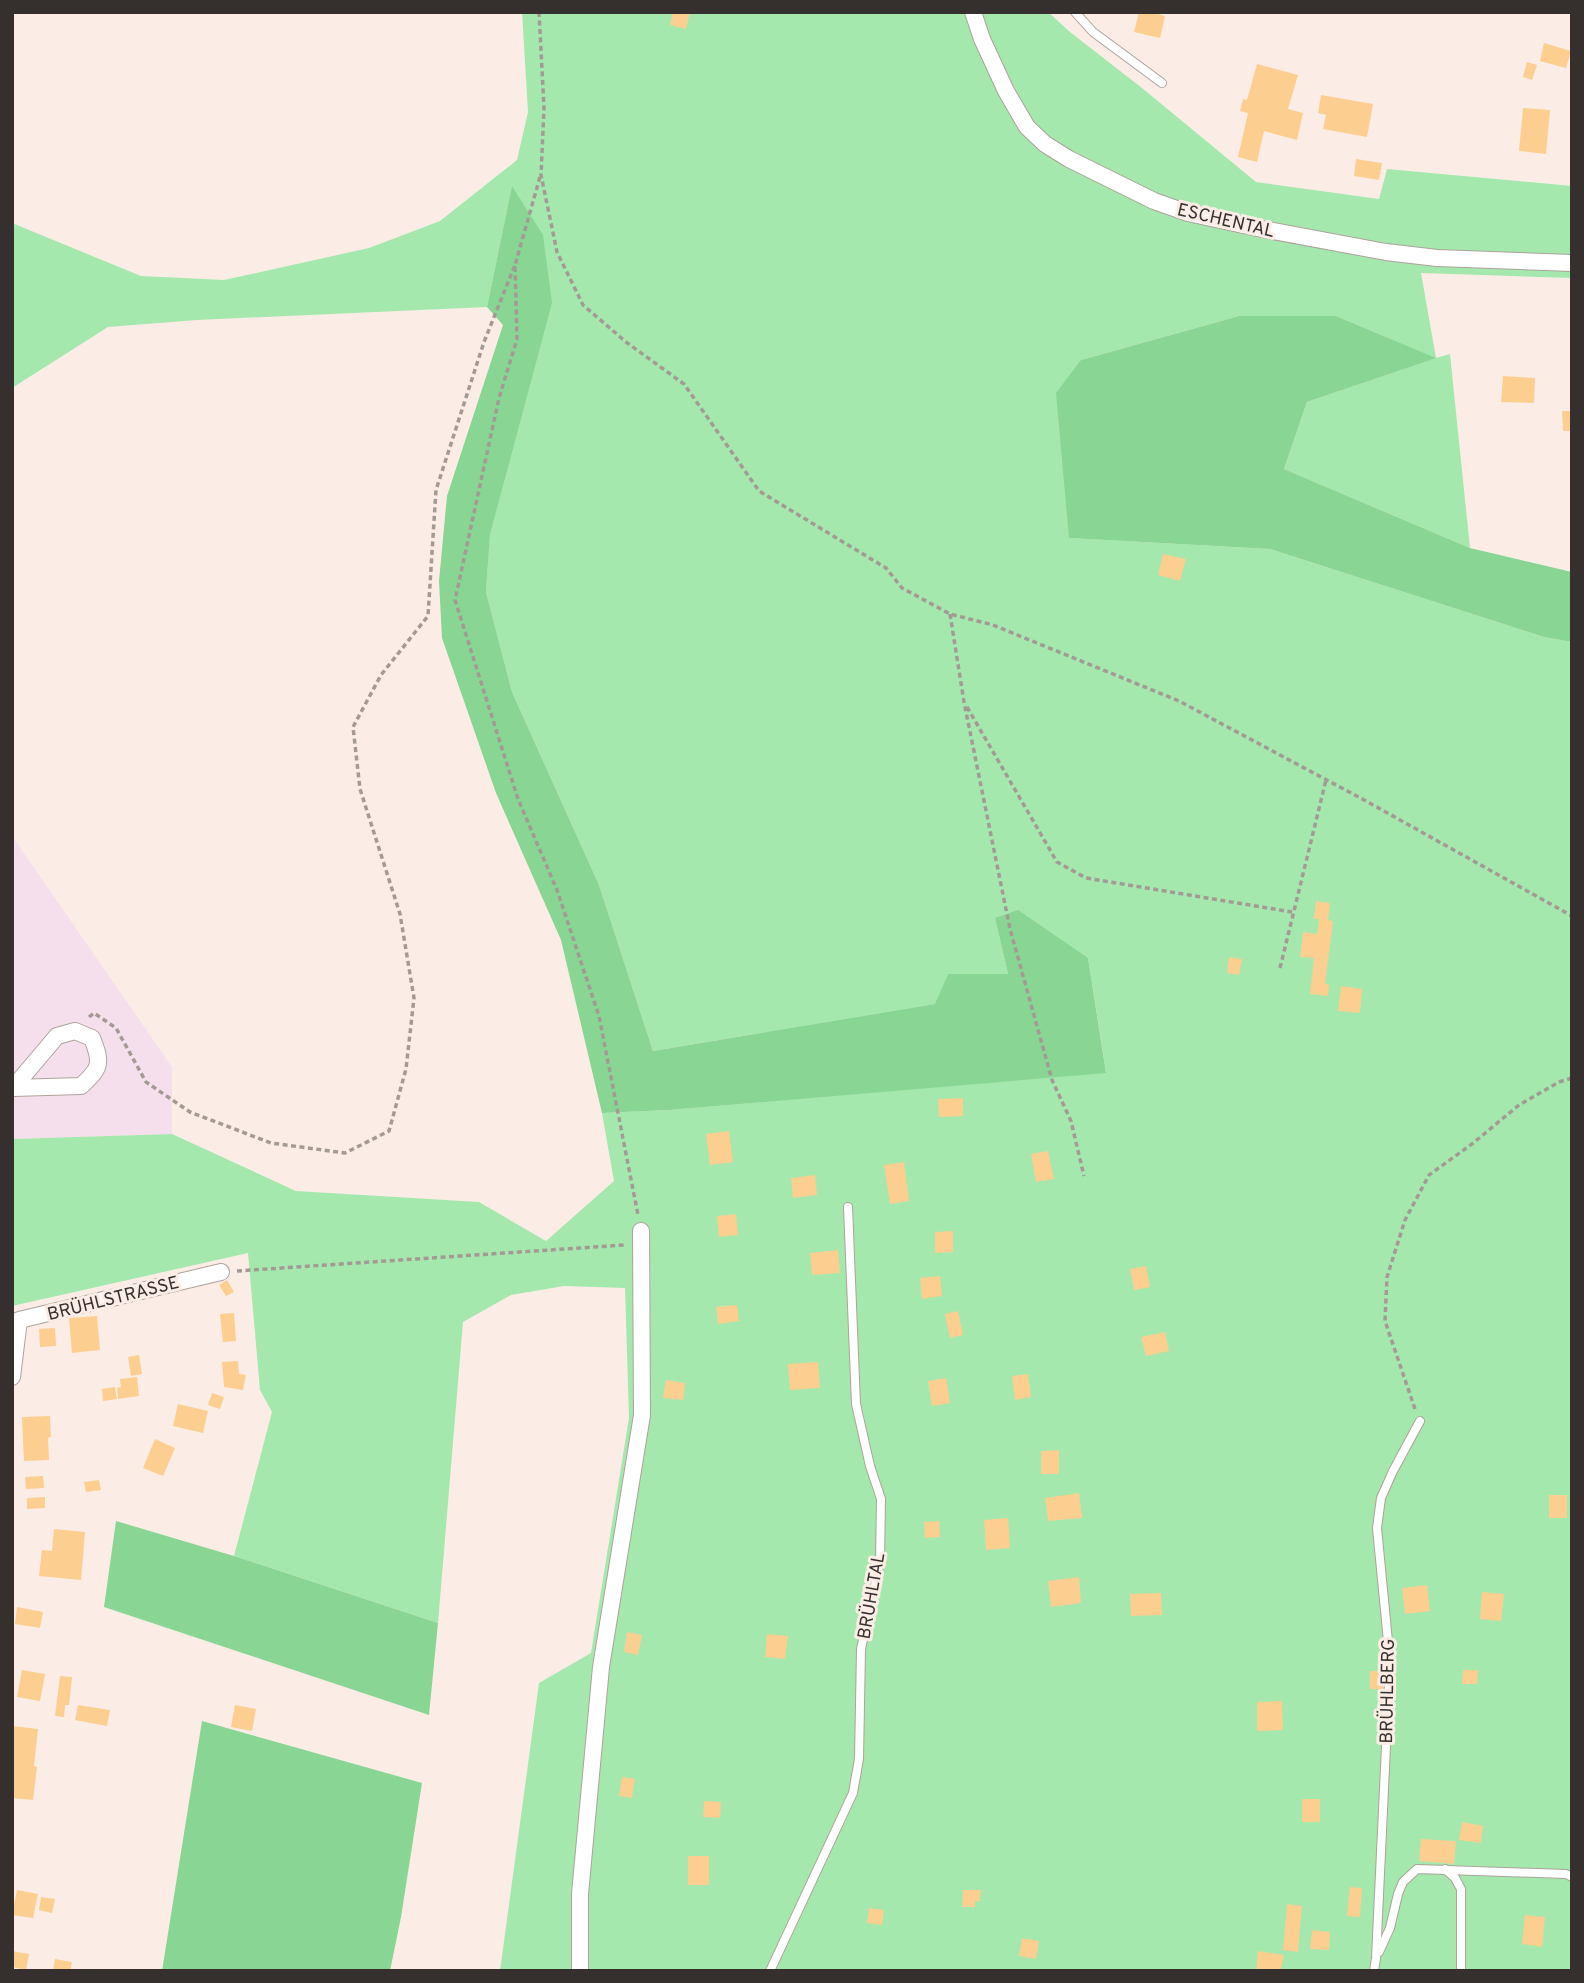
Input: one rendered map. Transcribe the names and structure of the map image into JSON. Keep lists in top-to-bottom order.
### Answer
{
  "streets": {
    "street": ["ESCHENTAL", "BRÜHLSTRASSE"],
    "lane": ["BRÜHLTAL", "BRÜHLBERG"]
  }
}
